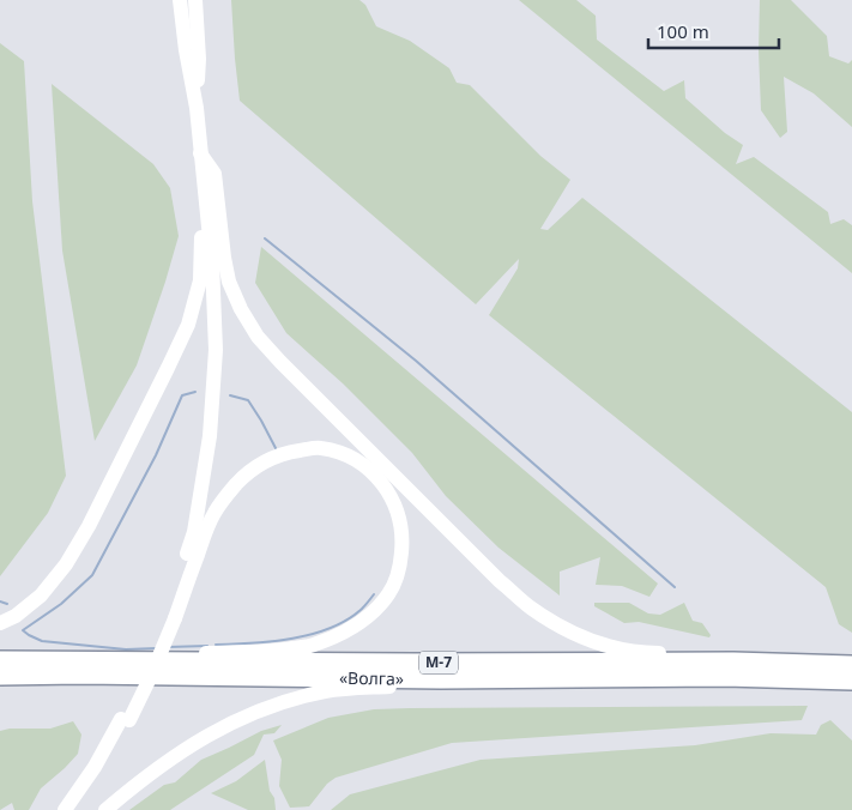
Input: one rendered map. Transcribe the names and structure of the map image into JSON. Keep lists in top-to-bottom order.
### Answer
{
  "streets": {
    "highway": ["М-7", "«Волга»"]
  },
  "scale_bar": "100 m"
}
